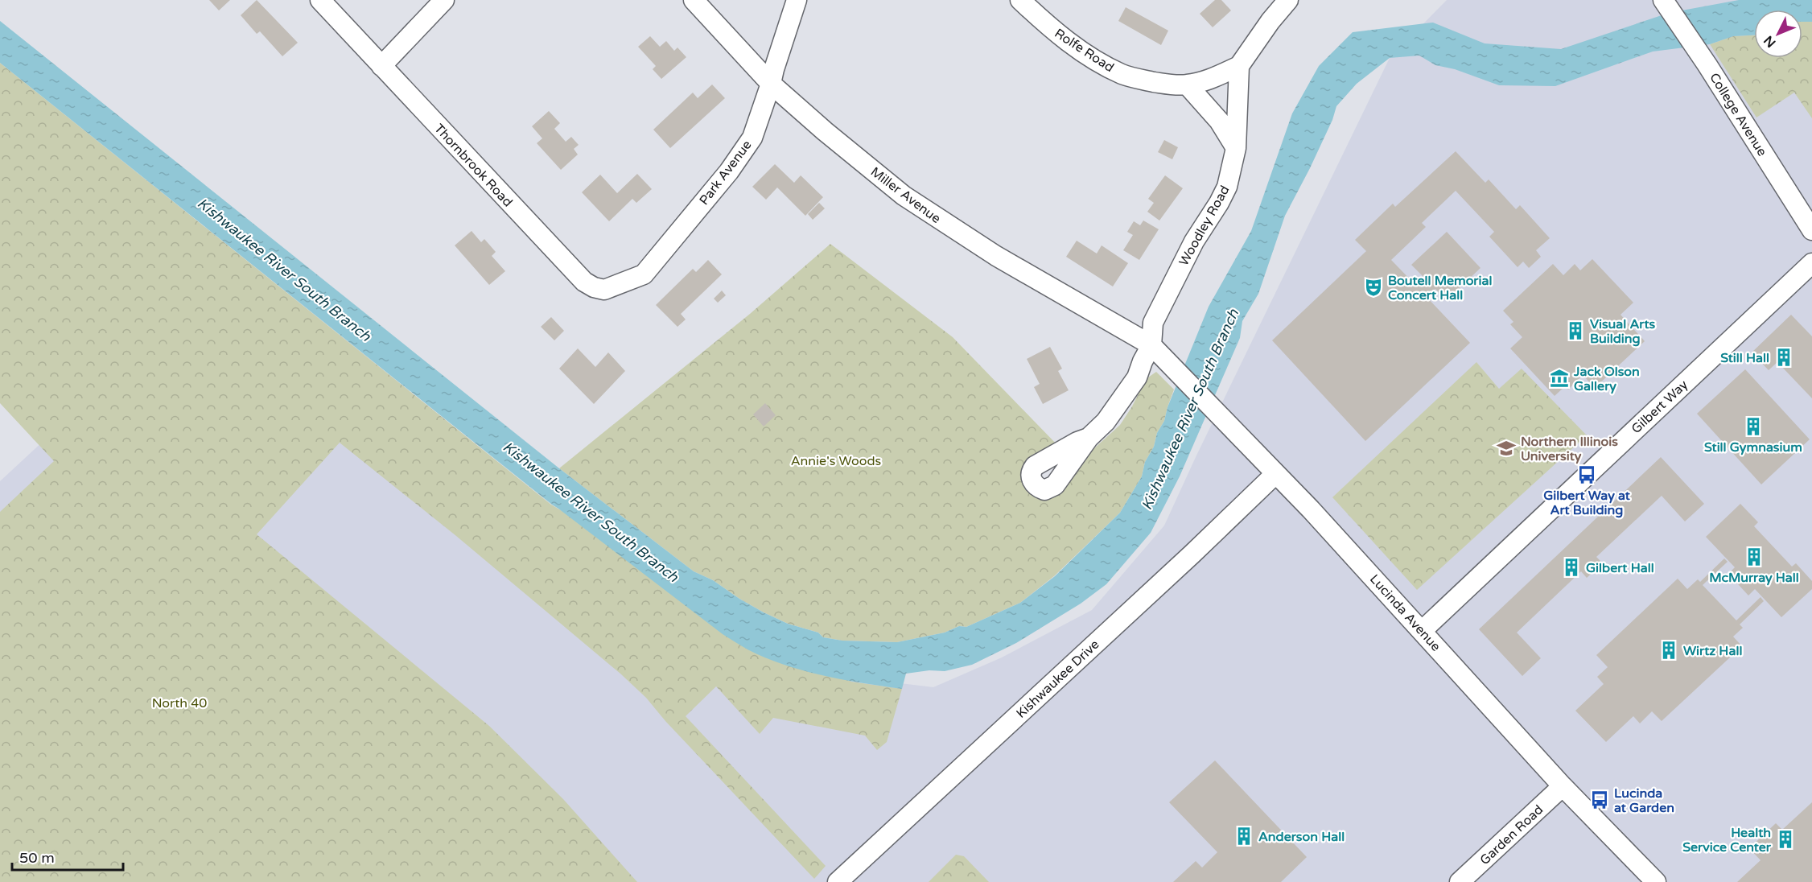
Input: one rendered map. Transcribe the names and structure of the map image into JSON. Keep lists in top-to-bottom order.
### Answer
{
  "streets": {
    "street": [
      "Rolfe Road",
      "College Avenue",
      "Thornbrook Road",
      "Park Avenue",
      "Miller Avenue",
      "Woodley Road",
      "Gilbert Way",
      "Lucinda Avenue",
      "Kishwaukee Drive",
      "Garden Road"
    ]
  },
  "crossings": [
    ["Rolfe Road", "Woodley Road"],
    ["Thornbrook Road", "Park Avenue"],
    ["Park Avenue", "Miller Avenue"],
    ["Miller Avenue", "Woodley Road"],
    ["Miller Avenue", "Lucinda Avenue"],
    ["Woodley Road", "Lucinda Avenue"],
    ["Gilbert Way", "Lucinda Avenue"],
    ["Lucinda Avenue", "Kishwaukee Drive"],
    ["Lucinda Avenue", "Garden Road"]
  ],
  "water": ["Kishwaukee River South Branch"],
  "parks": ["Annie's Woods", "North 40"],
  "places": {
    "theatre": ["Boutell Memorial Concert Hall"],
    "building": [
      "Visual Arts Building",
      "Still Hall",
      "Still Gymnasium",
      "McMurray Hall",
      "Gilbert Hall",
      "Wirtz Hall",
      "Anderson Hall",
      "Health Service Center"
    ],
    "museum": ["Jack Olson Gallery"],
    "school or university": ["Northern Illinois University"],
    "bus stop": ["Gilbert Way at Art Building", "Lucinda at Garden"]
  },
  "scale_bar": "50 m",
  "north": "bottom left"
}
